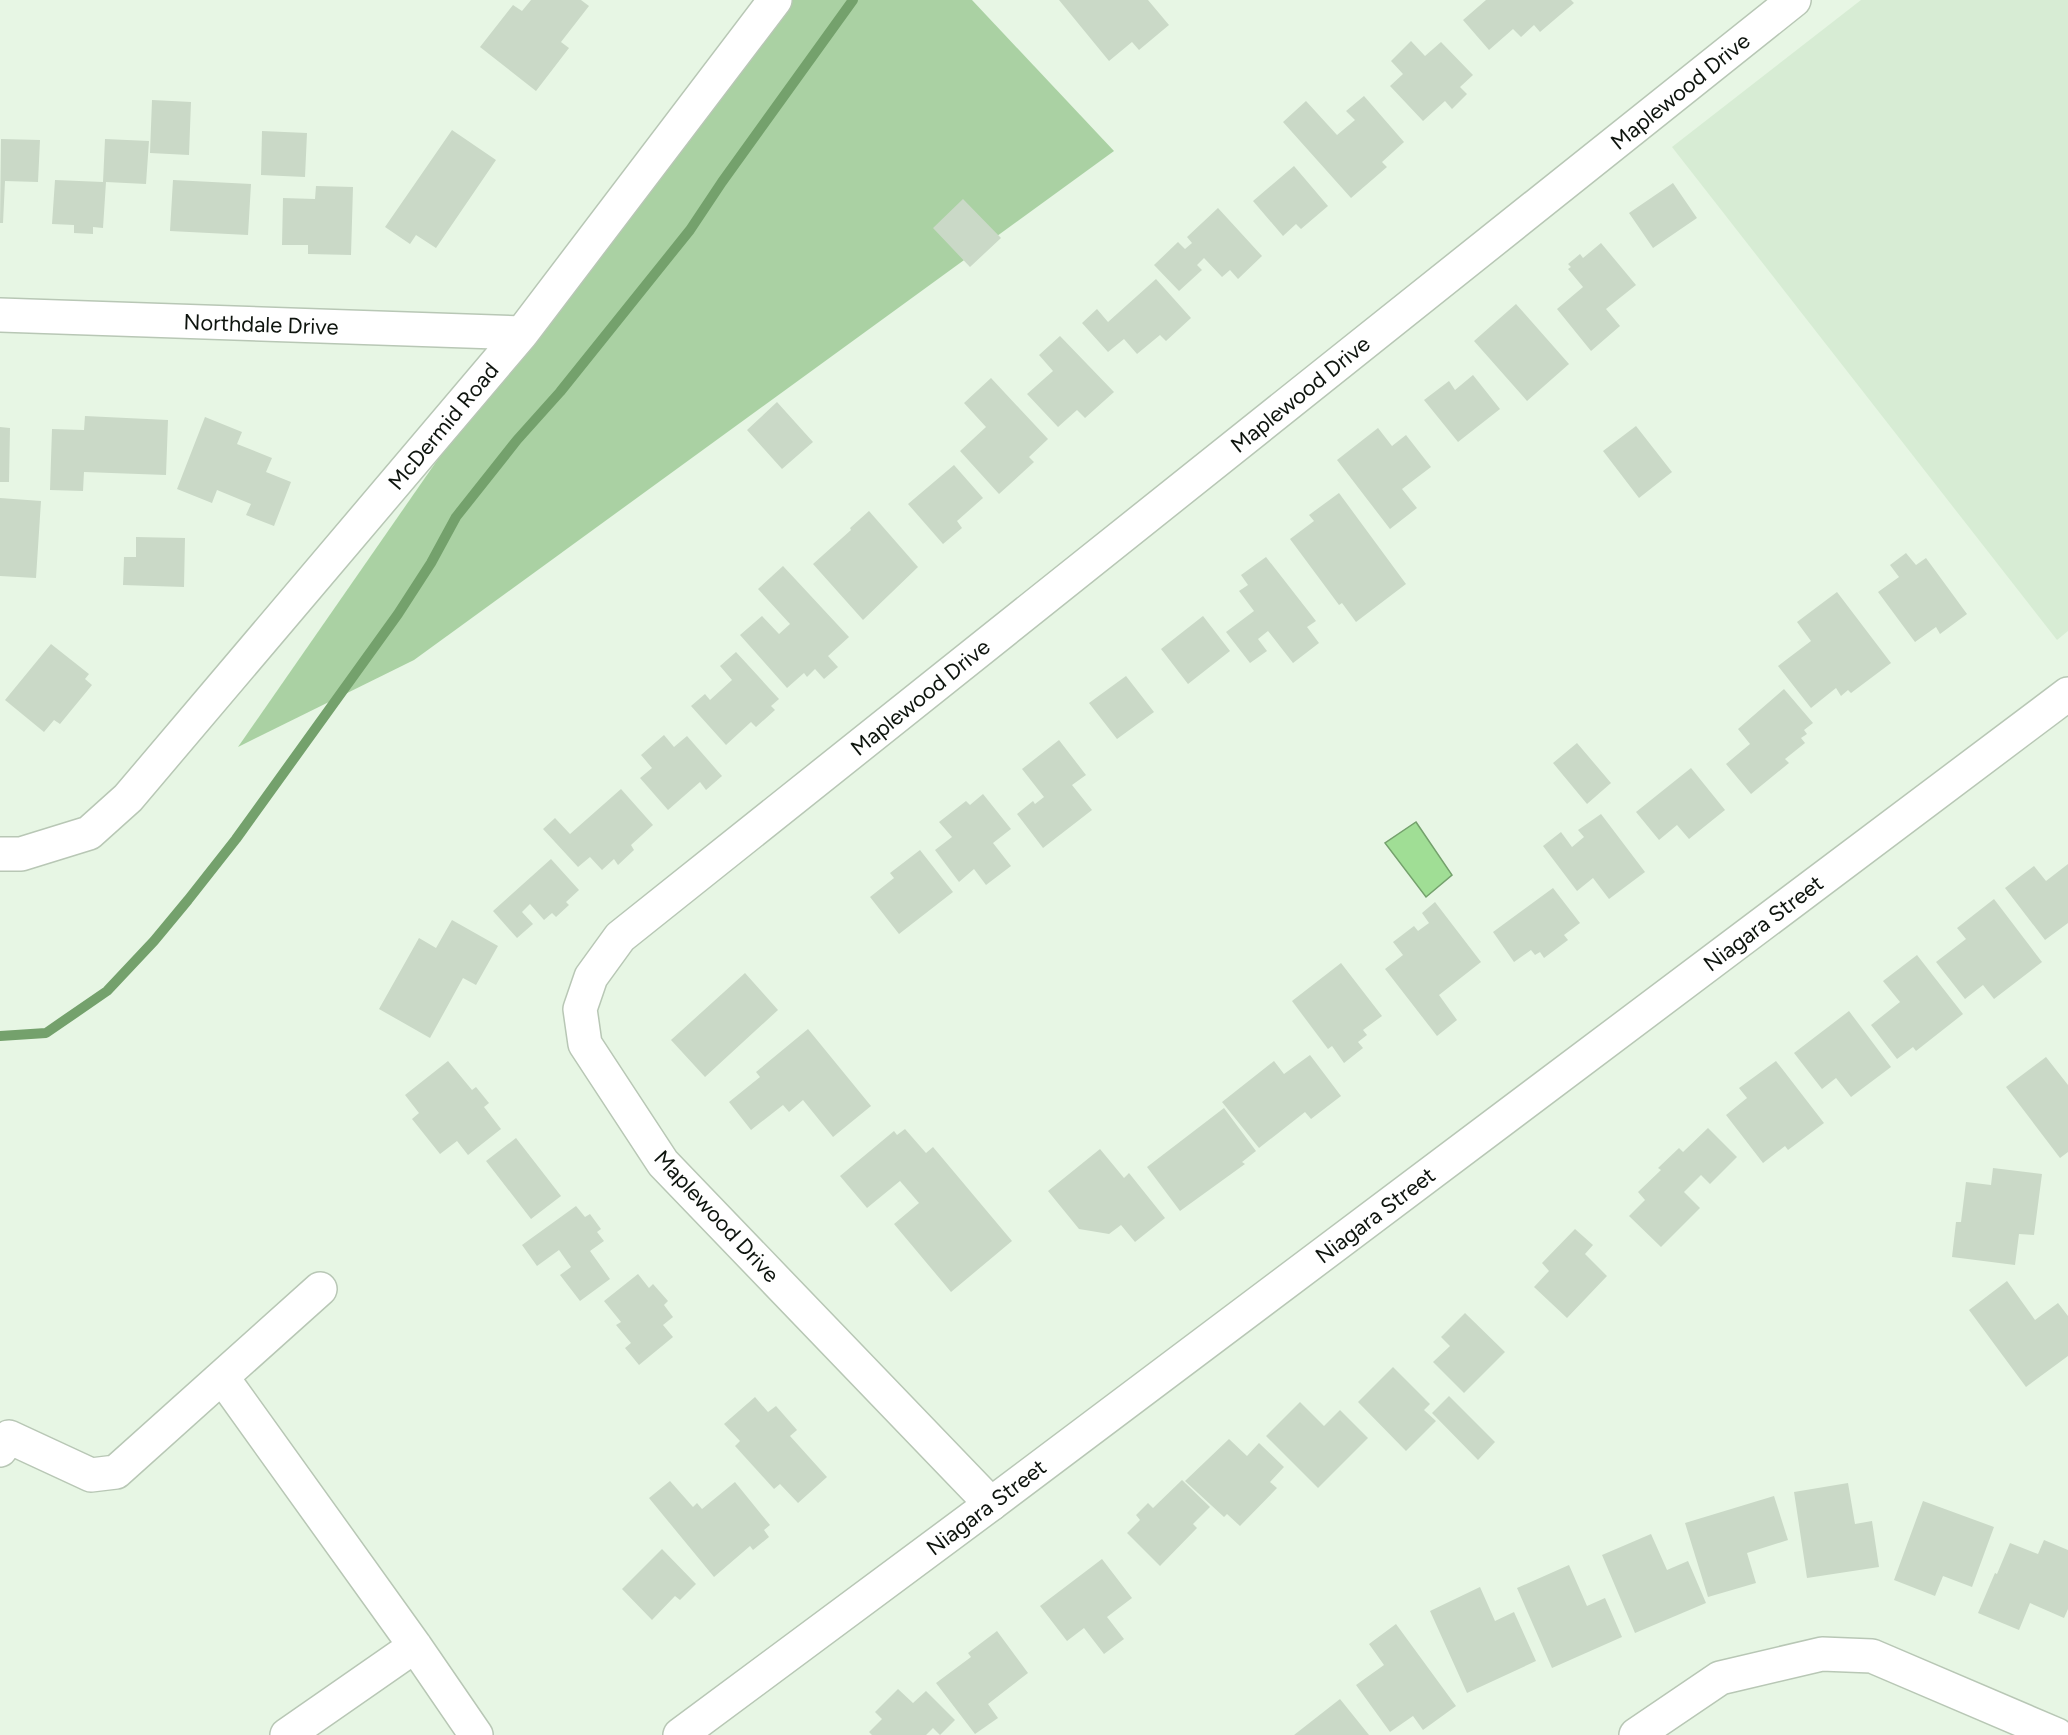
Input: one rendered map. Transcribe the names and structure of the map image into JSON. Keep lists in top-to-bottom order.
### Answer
{
  "streets": {
    "street": [
      "Maplewood Drive",
      "Northdale Drive",
      "McDermid Road",
      "Niagara Street"
    ]
  },
  "crossings": [
    ["Maplewood Drive", "Niagara Street"],
    ["Northdale Drive", "McDermid Road"]
  ]
}
